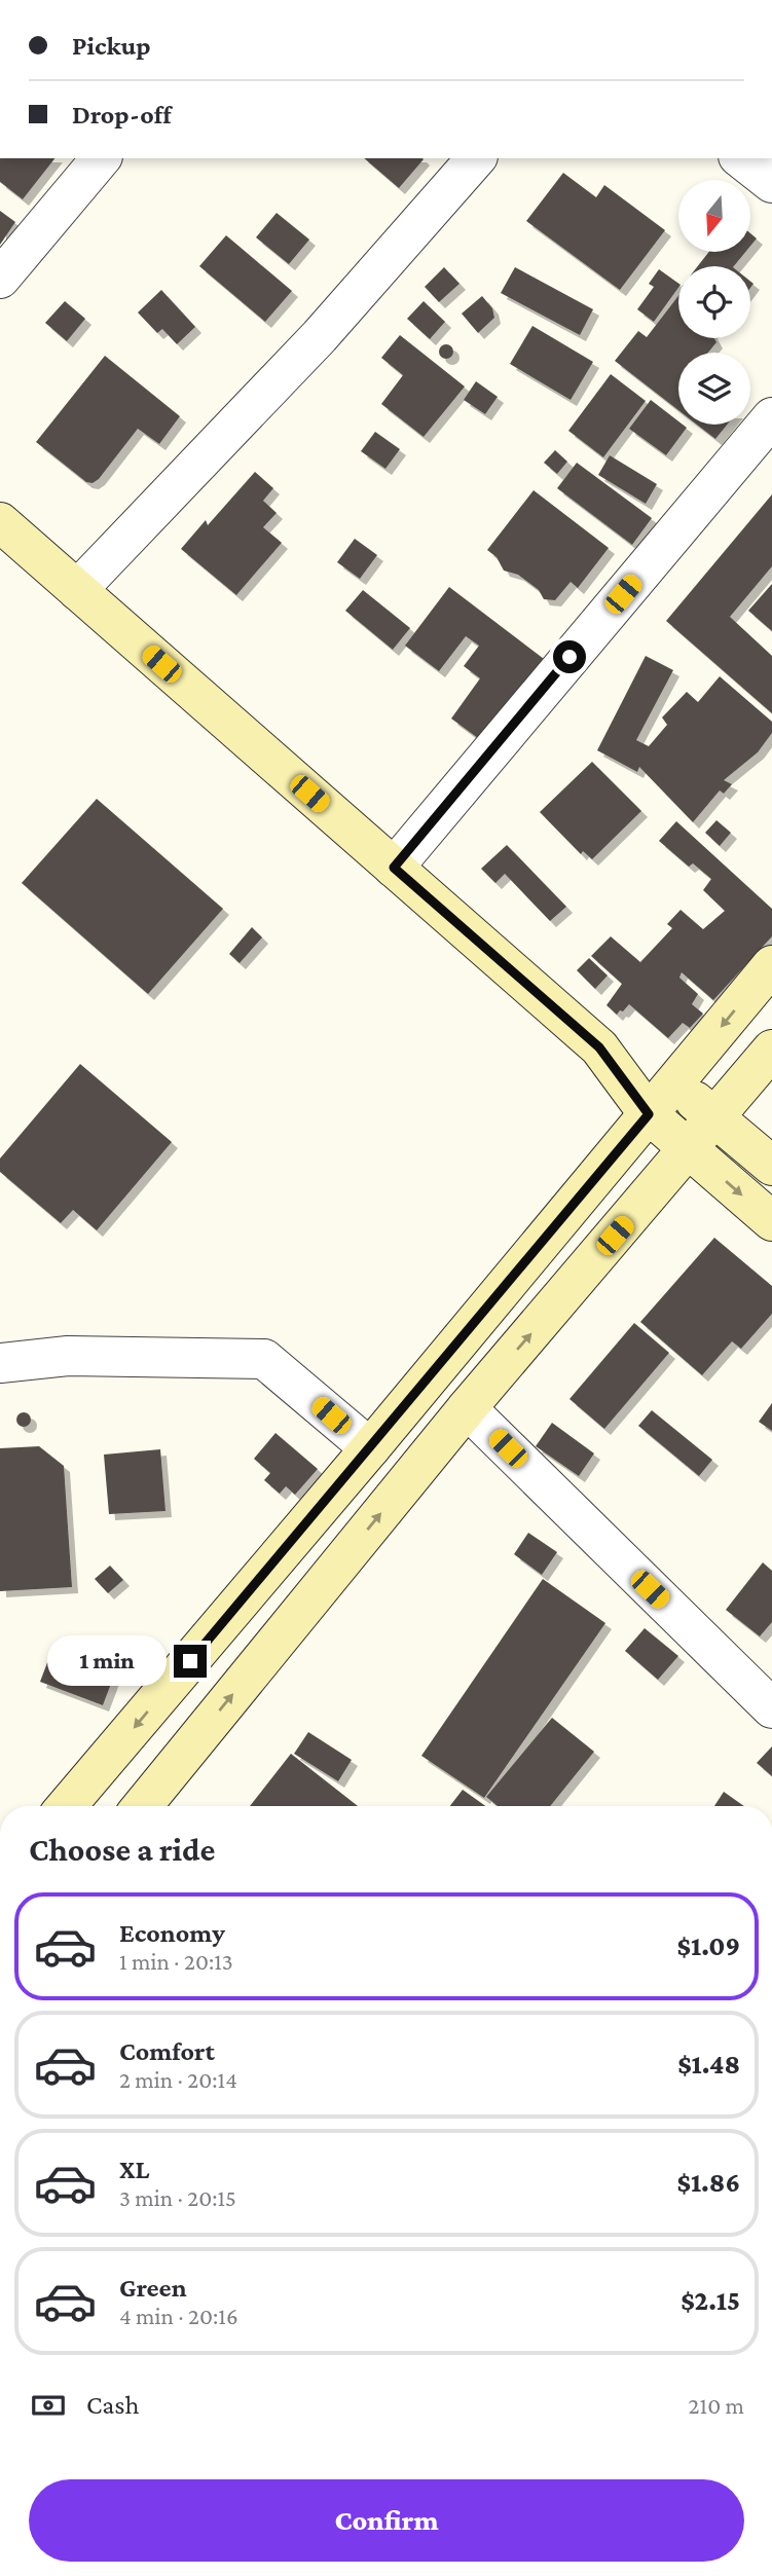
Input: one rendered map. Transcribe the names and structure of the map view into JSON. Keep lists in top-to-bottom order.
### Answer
{
  "north": "bottom",
  "page": {
    "banner": ["Pickup", "Drop-off"],
    "bubble": "1 min",
    "heading": "Choose a ride",
    "list": [
      {
        "name": "Economy",
        "note": "1 min · 20:13",
        "value": "$1.09"
      },
      {
        "name": "Comfort",
        "note": "2 min · 20:14",
        "value": "$1.48"
      },
      {
        "name": "XL",
        "note": "3 min · 20:15",
        "value": "$1.86"
      },
      {
        "name": "Green",
        "note": "4 min · 20:16",
        "value": "$2.15"
      }
    ],
    "pay": ["Cash", "210 m"],
    "buttons": "Confirm"
  }
}
